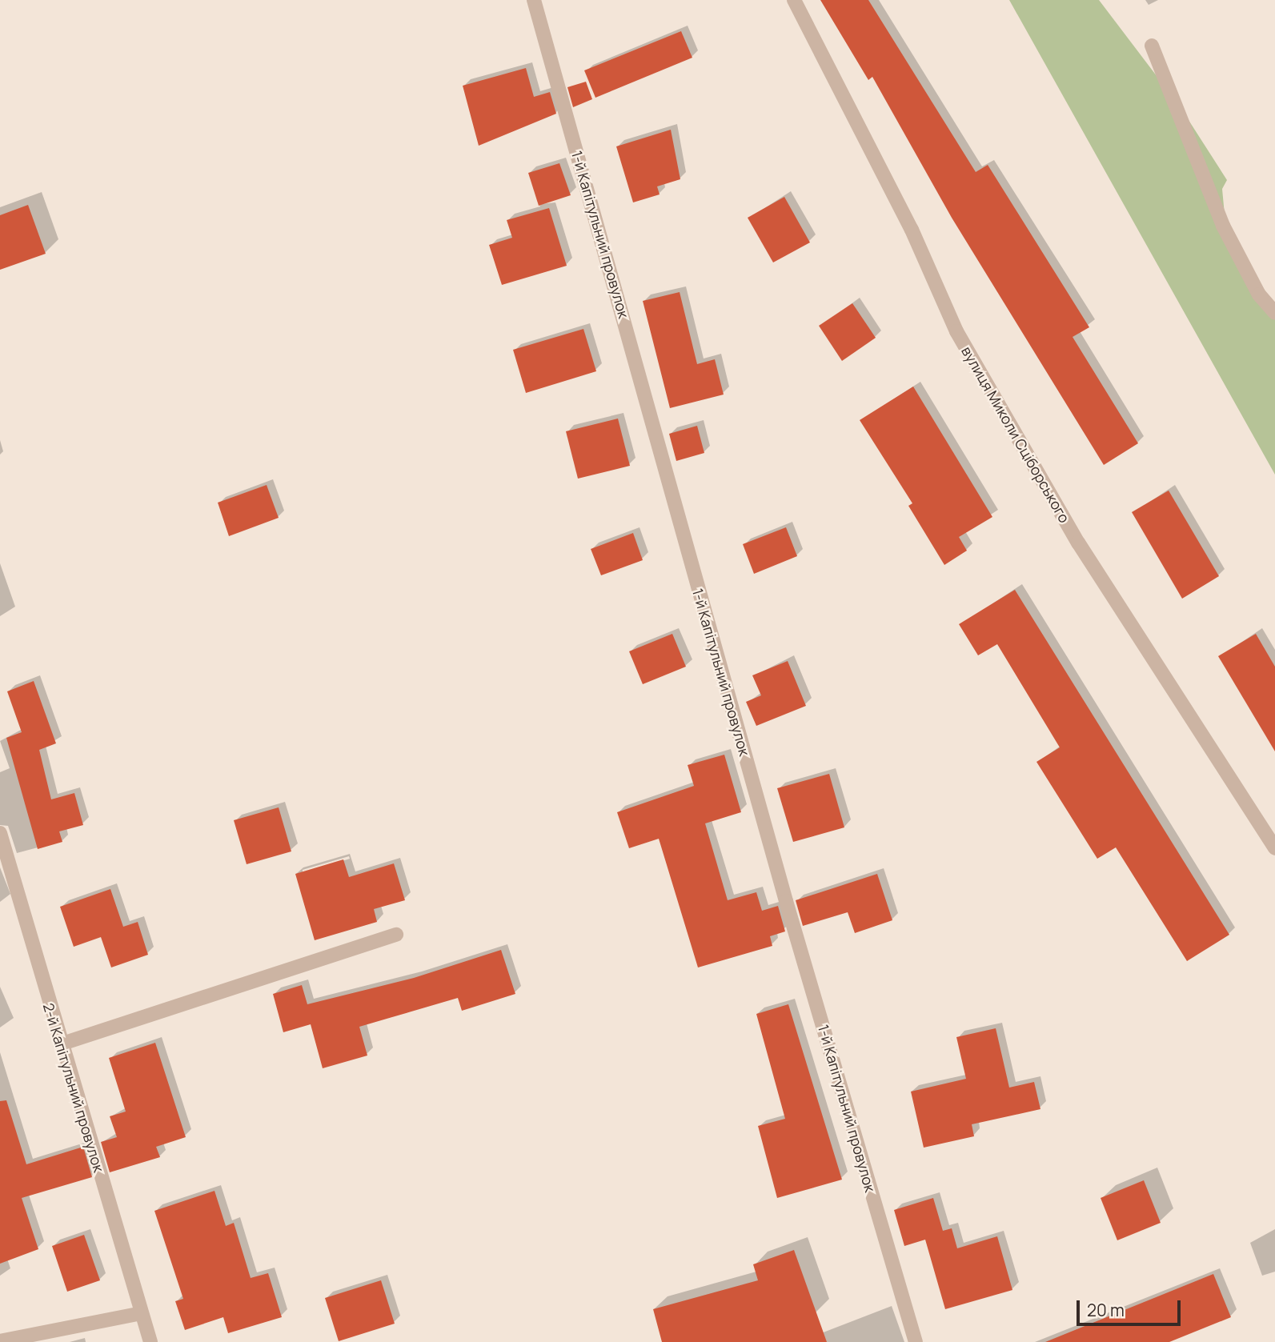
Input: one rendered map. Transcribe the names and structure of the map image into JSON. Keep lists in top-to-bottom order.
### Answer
{
  "streets": {
    "street": ["1-й Капітульний провулок", "вулиця Миколи Сціборського", "2-й Капітульний провулок"]
  },
  "scale_bar": "20 m"
}
